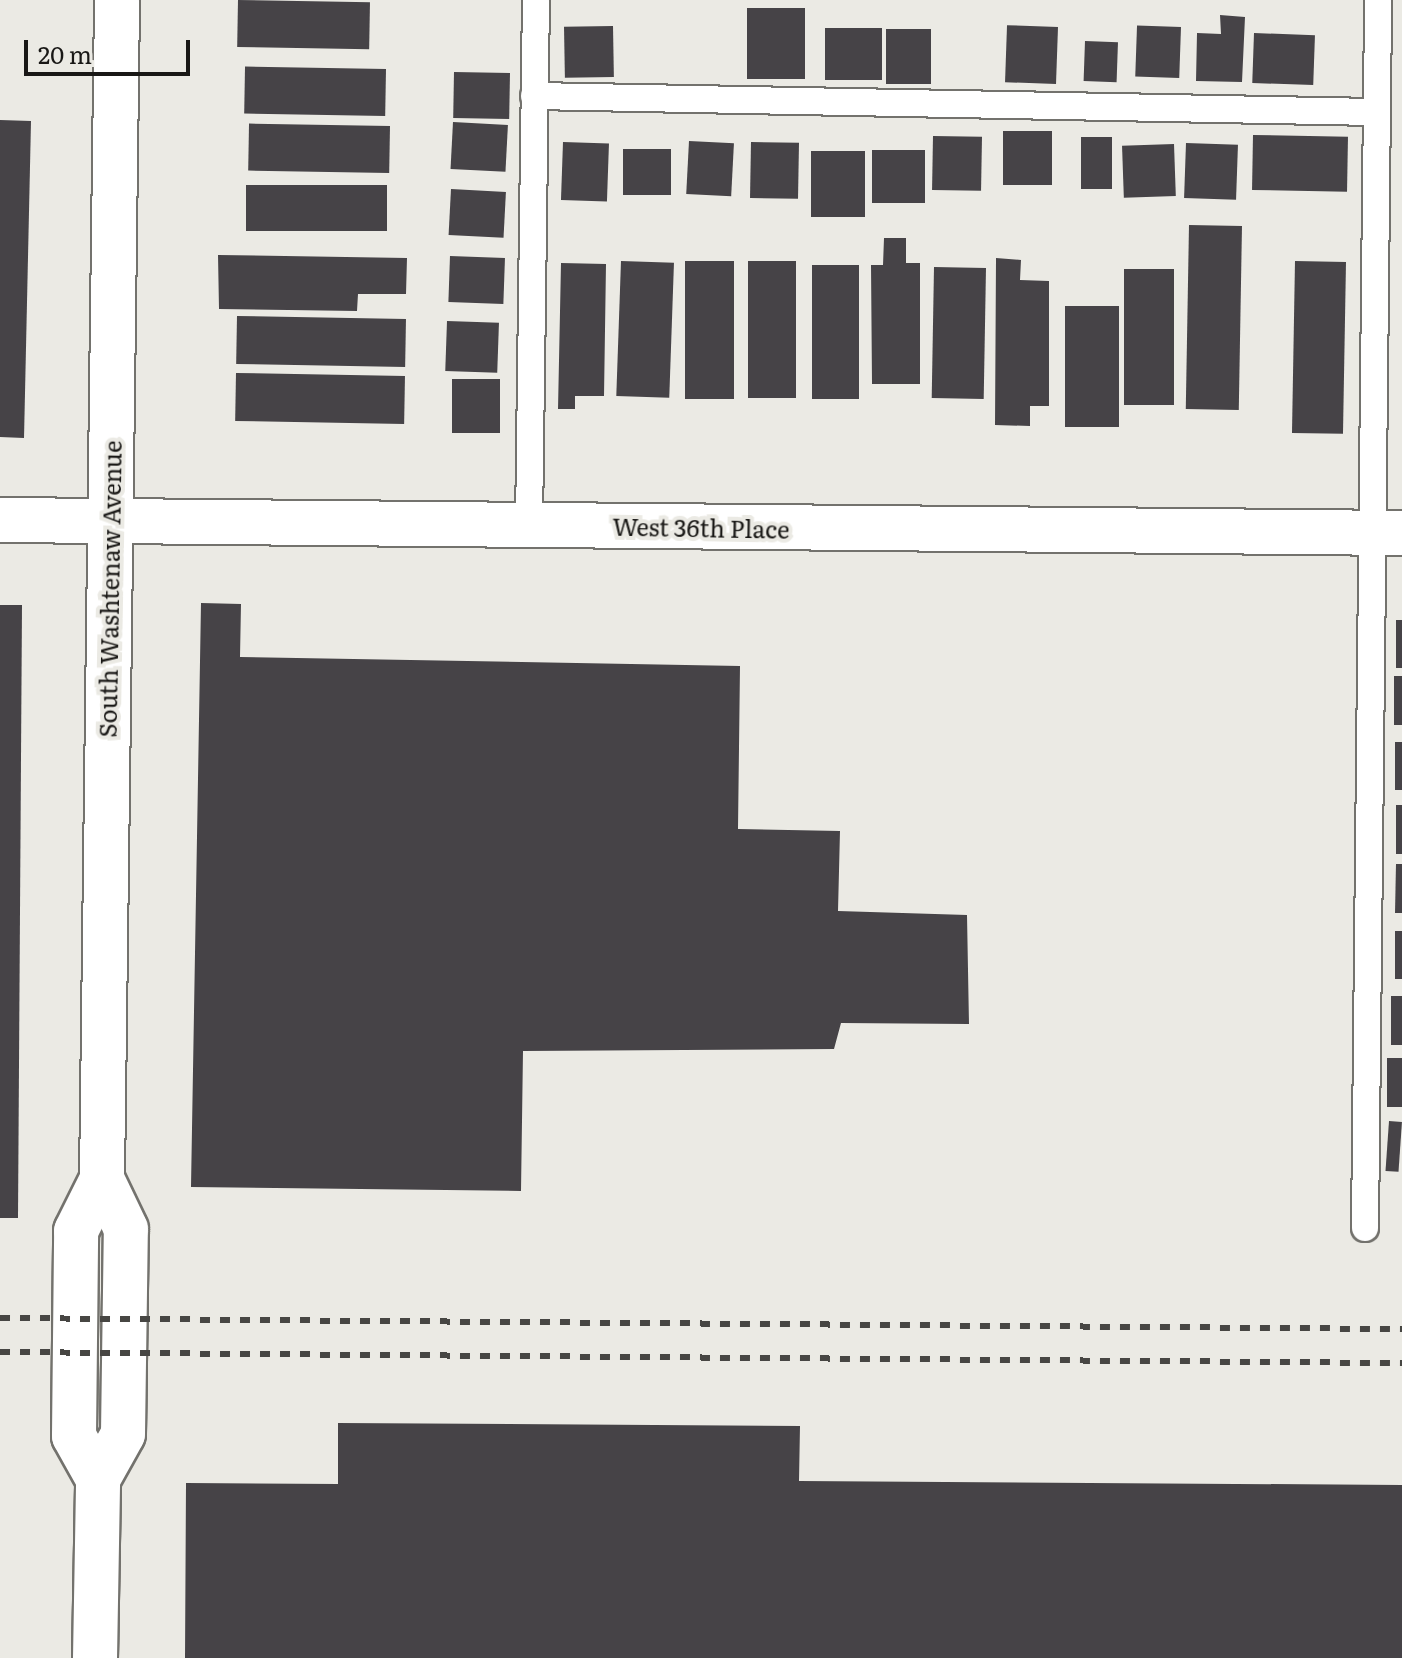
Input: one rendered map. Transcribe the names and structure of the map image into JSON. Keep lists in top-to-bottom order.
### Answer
{
  "streets": {
    "street": ["West 36th Place", "South Washtenaw Avenue"]
  },
  "crossings": [
    ["West 36th Place", "South Washtenaw Avenue"]
  ],
  "scale_bar": "20 m"
}
